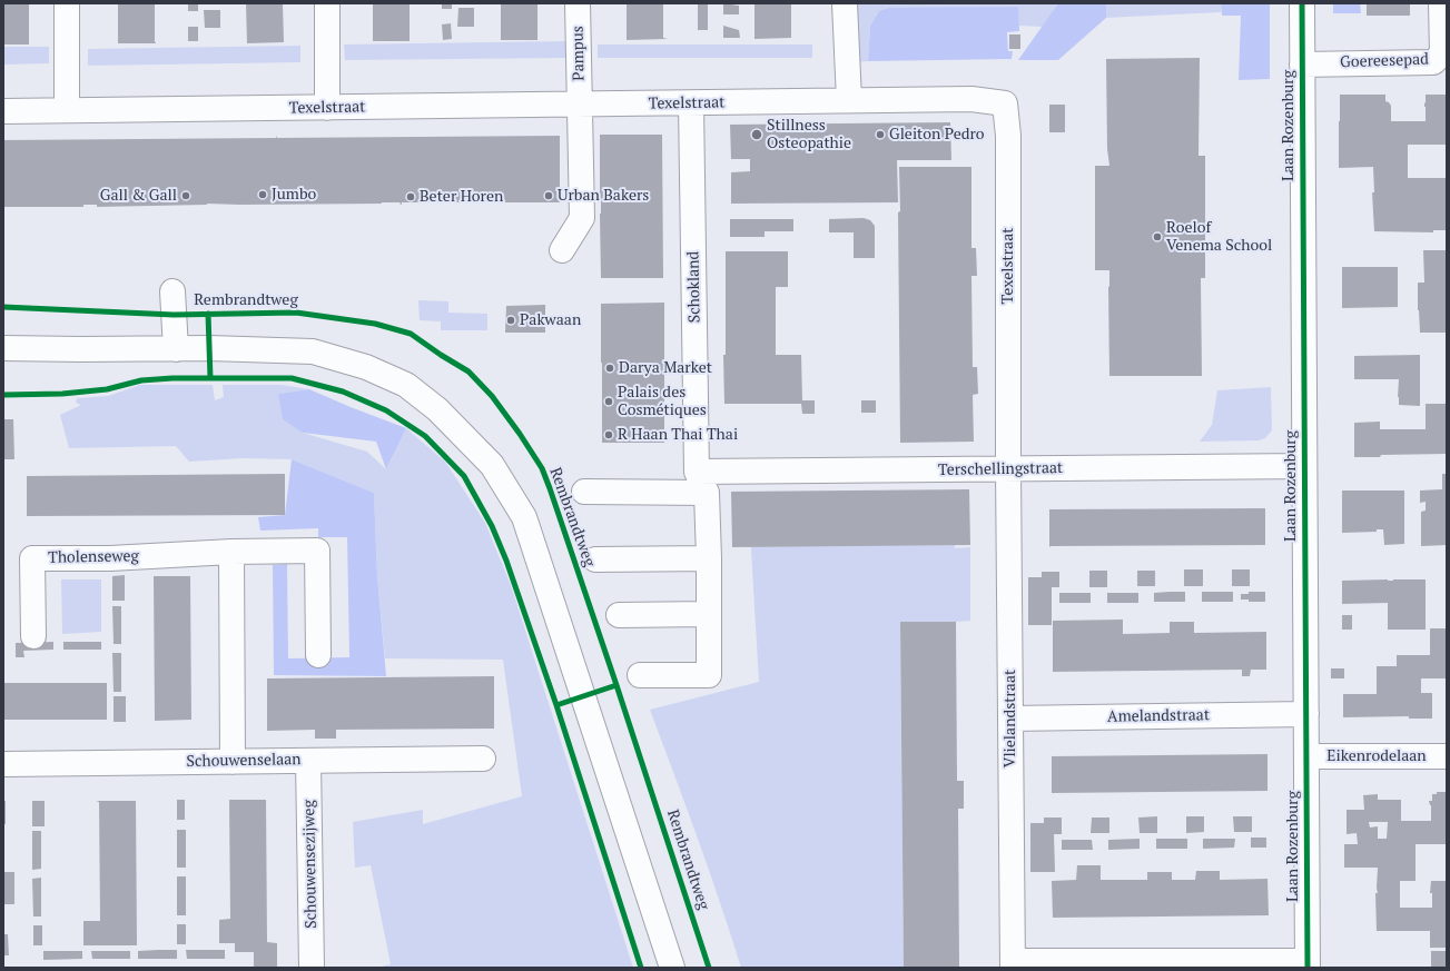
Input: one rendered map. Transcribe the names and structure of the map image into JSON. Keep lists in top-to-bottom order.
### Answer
{
  "streets": {
    "street": [
      "Pampus",
      "Goereesepad",
      "Texelstraat",
      "Laan Rozenburg",
      "Schokland",
      "Rembrandtweg",
      "Terschellingstraat",
      "Tholenseweg",
      "Amelandstraat",
      "Vlielandstraat",
      "Eikenrodelaan",
      "Schouwenselaan",
      "Schouwensezijweg"
    ]
  },
  "crossings": [
    ["Pampus", "Texelstraat"],
    ["Goereesepad", "Laan Rozenburg"],
    ["Texelstraat", "Schokland"],
    ["Texelstraat", "Terschellingstraat"],
    ["Texelstraat", "Vlielandstraat"],
    ["Laan Rozenburg", "Terschellingstraat"],
    ["Laan Rozenburg", "Amelandstraat"],
    ["Laan Rozenburg", "Eikenrodelaan"],
    ["Schokland", "Terschellingstraat"],
    ["Terschellingstraat", "Vlielandstraat"],
    ["Amelandstraat", "Vlielandstraat"],
    ["Schouwenselaan", "Schouwensezijweg"]
  ],
  "places": [
    "Stillness Osteopathie",
    "Gleiton Pedro",
    "Jumbo",
    "Gall & Gall",
    "Urban Bakers",
    "Beter Horen",
    "Roelof Venema School",
    "Pakwaan",
    "Darya Market",
    "Palais des Cosmétiques",
    "R Haan Thai Thai"
  ]
}
